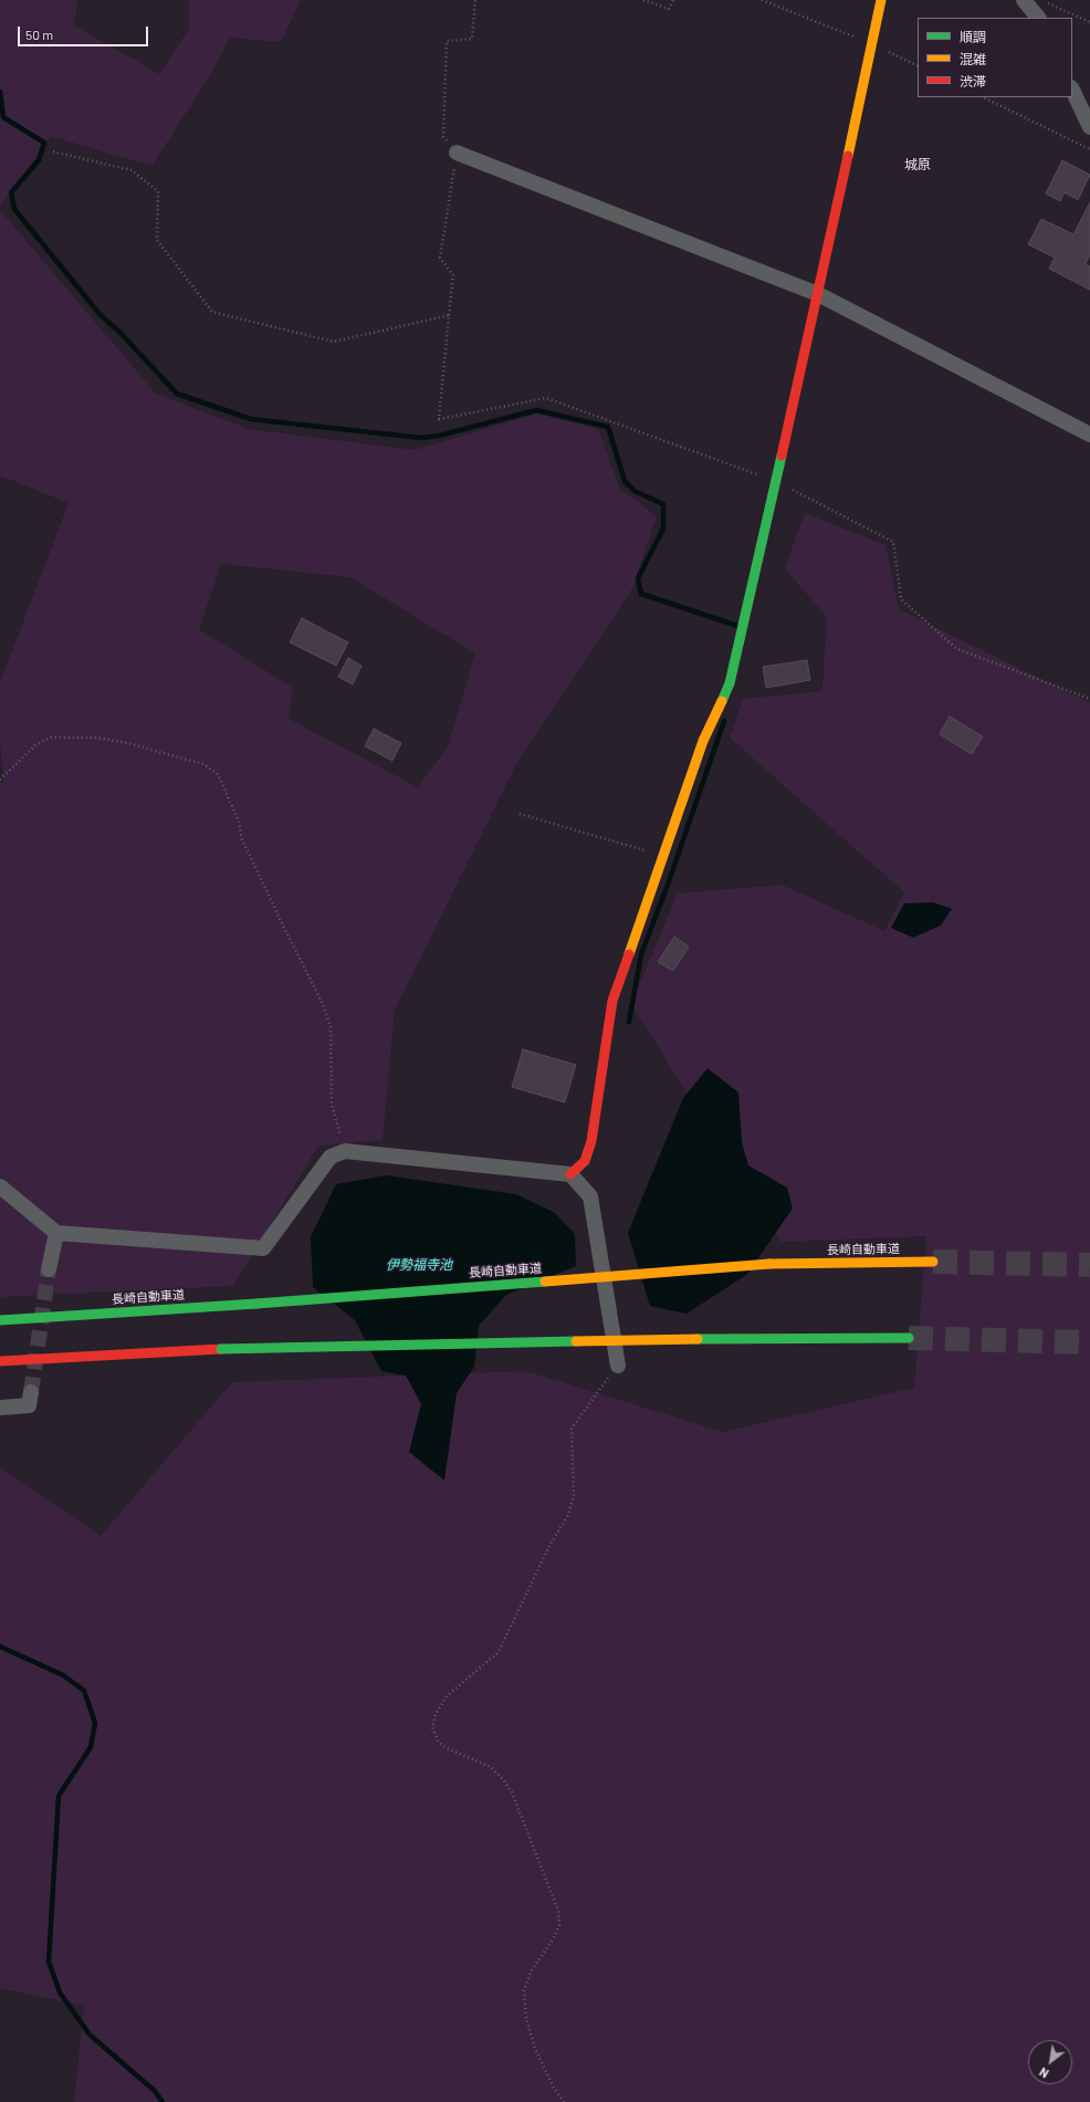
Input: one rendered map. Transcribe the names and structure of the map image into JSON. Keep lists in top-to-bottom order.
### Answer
{
  "streets": {
    "main road": ["長崎自動車道"]
  },
  "districts": ["城原"],
  "water": ["伊勢福寺池"],
  "legend": ["順調", "混雑", "渋滞"],
  "scale_bar": "50 m",
  "north": "bottom left"
}
